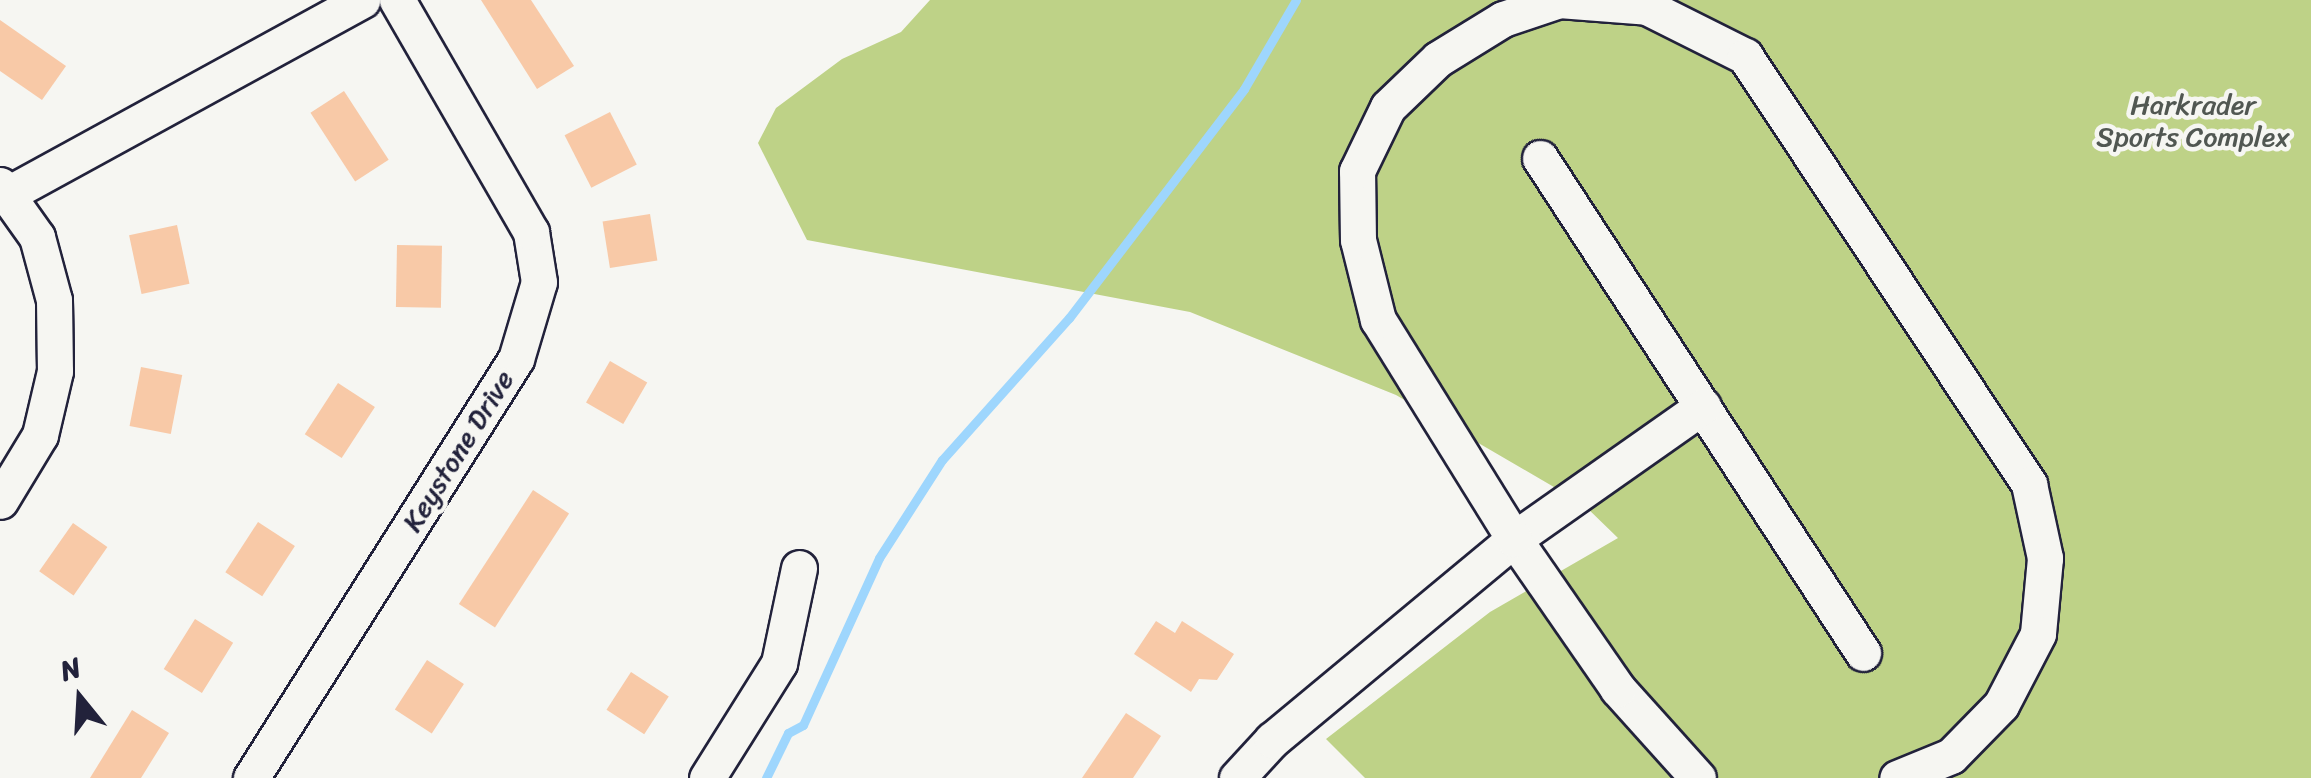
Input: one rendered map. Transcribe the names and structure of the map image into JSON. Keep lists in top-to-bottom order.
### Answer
{
  "streets": {
    "street": ["Keystone Drive"]
  },
  "parks": ["Harkrader Sports Complex"],
  "north": "top"
}
